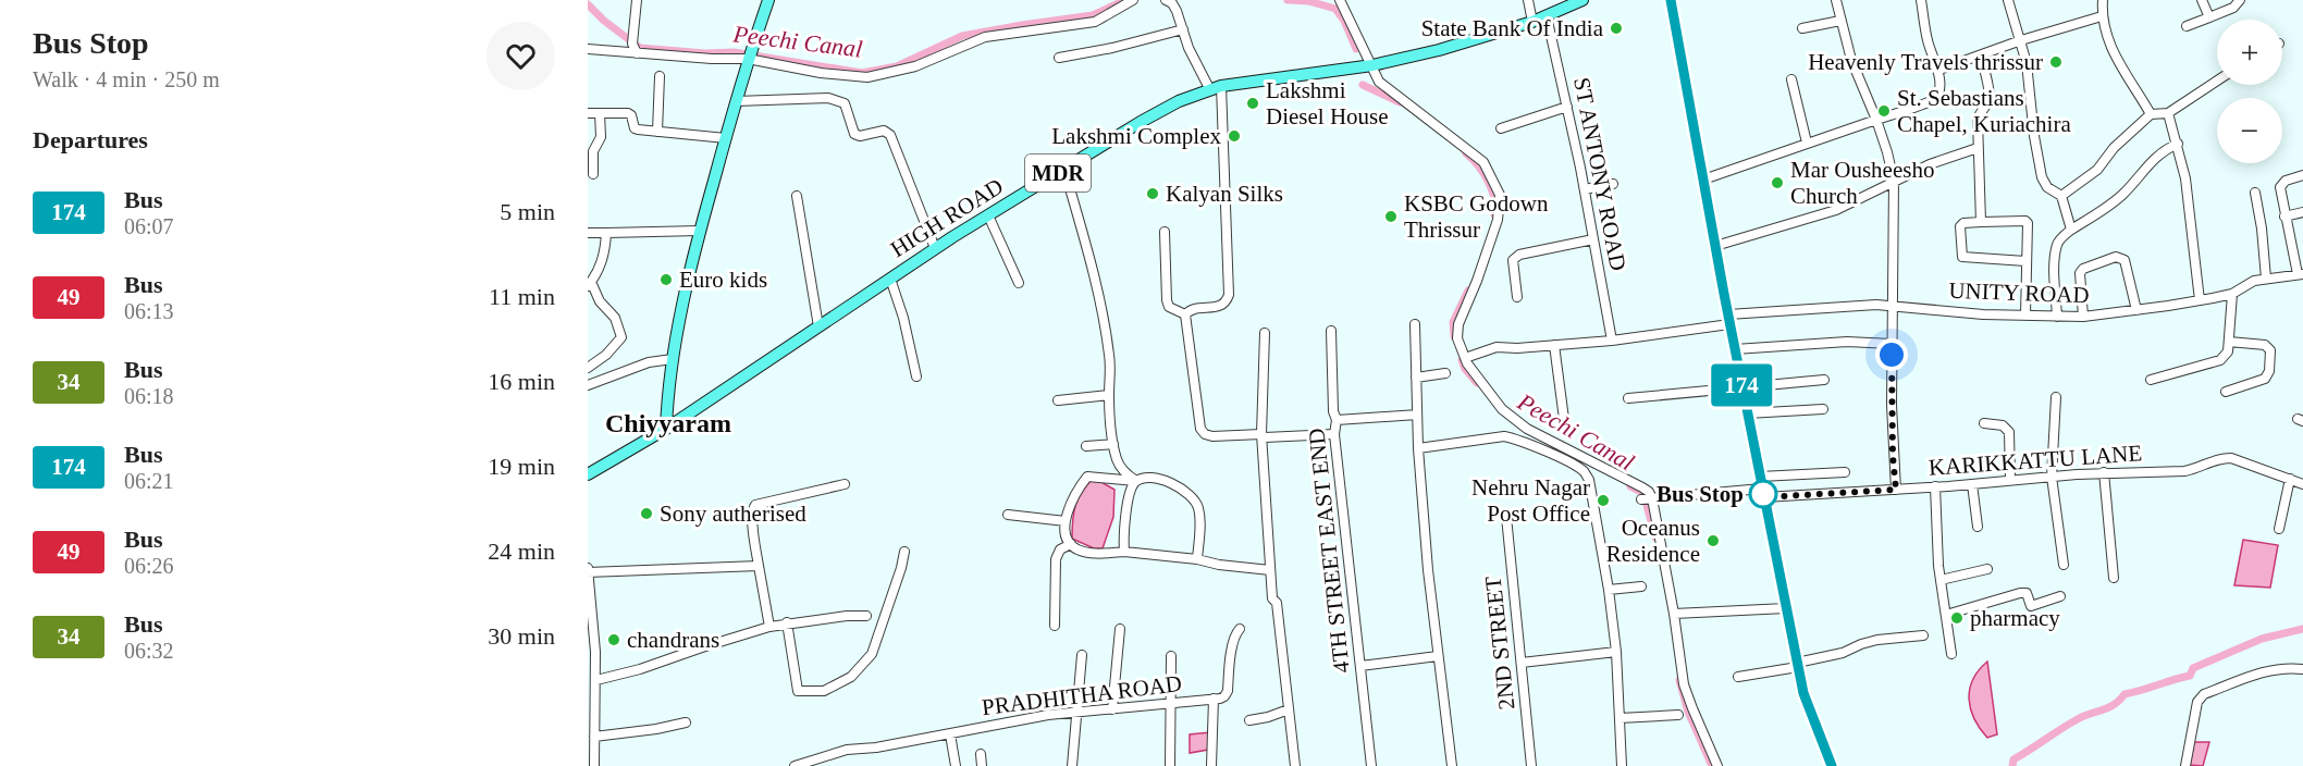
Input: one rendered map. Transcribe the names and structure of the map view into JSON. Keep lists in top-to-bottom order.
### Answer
{
  "streets": {
    "main road": ["MDR", "HIGH ROAD"],
    "street": [
      "ST ANTONY ROAD",
      "UNITY ROAD",
      "KARIKKATTU LANE",
      "4TH STREET EAST END",
      "2ND STREET",
      "PRADHITHA ROAD"
    ]
  },
  "crossings": [
    ["ST ANTONY ROAD", "HIGH ROAD"],
    ["ST ANTONY ROAD", "UNITY ROAD"]
  ],
  "districts": ["Chiyyaram"],
  "water": ["Peechi Canal"],
  "places": [
    "State Bank Of India",
    "Heavenly Travels thrissur",
    "Lakshmi Diesel House",
    "St. Sebastians Chapel, Kuriachira",
    "Lakshmi Complex",
    "Mar Ousheesho Church",
    "Kalyan Silks",
    "KSBC Godown Thrissur",
    "Euro kids",
    "Bus Stop",
    "Nehru Nagar Post Office",
    "Sony autherised",
    "Oceanus Residence",
    "pharmacy",
    "chandrans"
  ],
  "lines": ["bus line 174"],
  "page": {
    "heading": [
      ["Bus Stop", "Walk · 4 min · 250 m"],
      "Departures"
    ],
    "on_map": "174",
    "map_buttons": ["+", "−"],
    "list": [
      {
        "mark": "174",
        "name": "Bus",
        "note": "06:07",
        "value": "5 min"
      },
      {
        "mark": "49",
        "name": "Bus",
        "note": "06:13",
        "value": "11 min"
      },
      {
        "mark": "34",
        "name": "Bus",
        "note": "06:18",
        "value": "16 min"
      },
      {
        "mark": "174",
        "name": "Bus",
        "note": "06:21",
        "value": "19 min"
      },
      {
        "mark": "49",
        "name": "Bus",
        "note": "06:26",
        "value": "24 min"
      },
      {
        "mark": "34",
        "name": "Bus",
        "note": "06:32",
        "value": "30 min"
      }
    ]
  }
}
